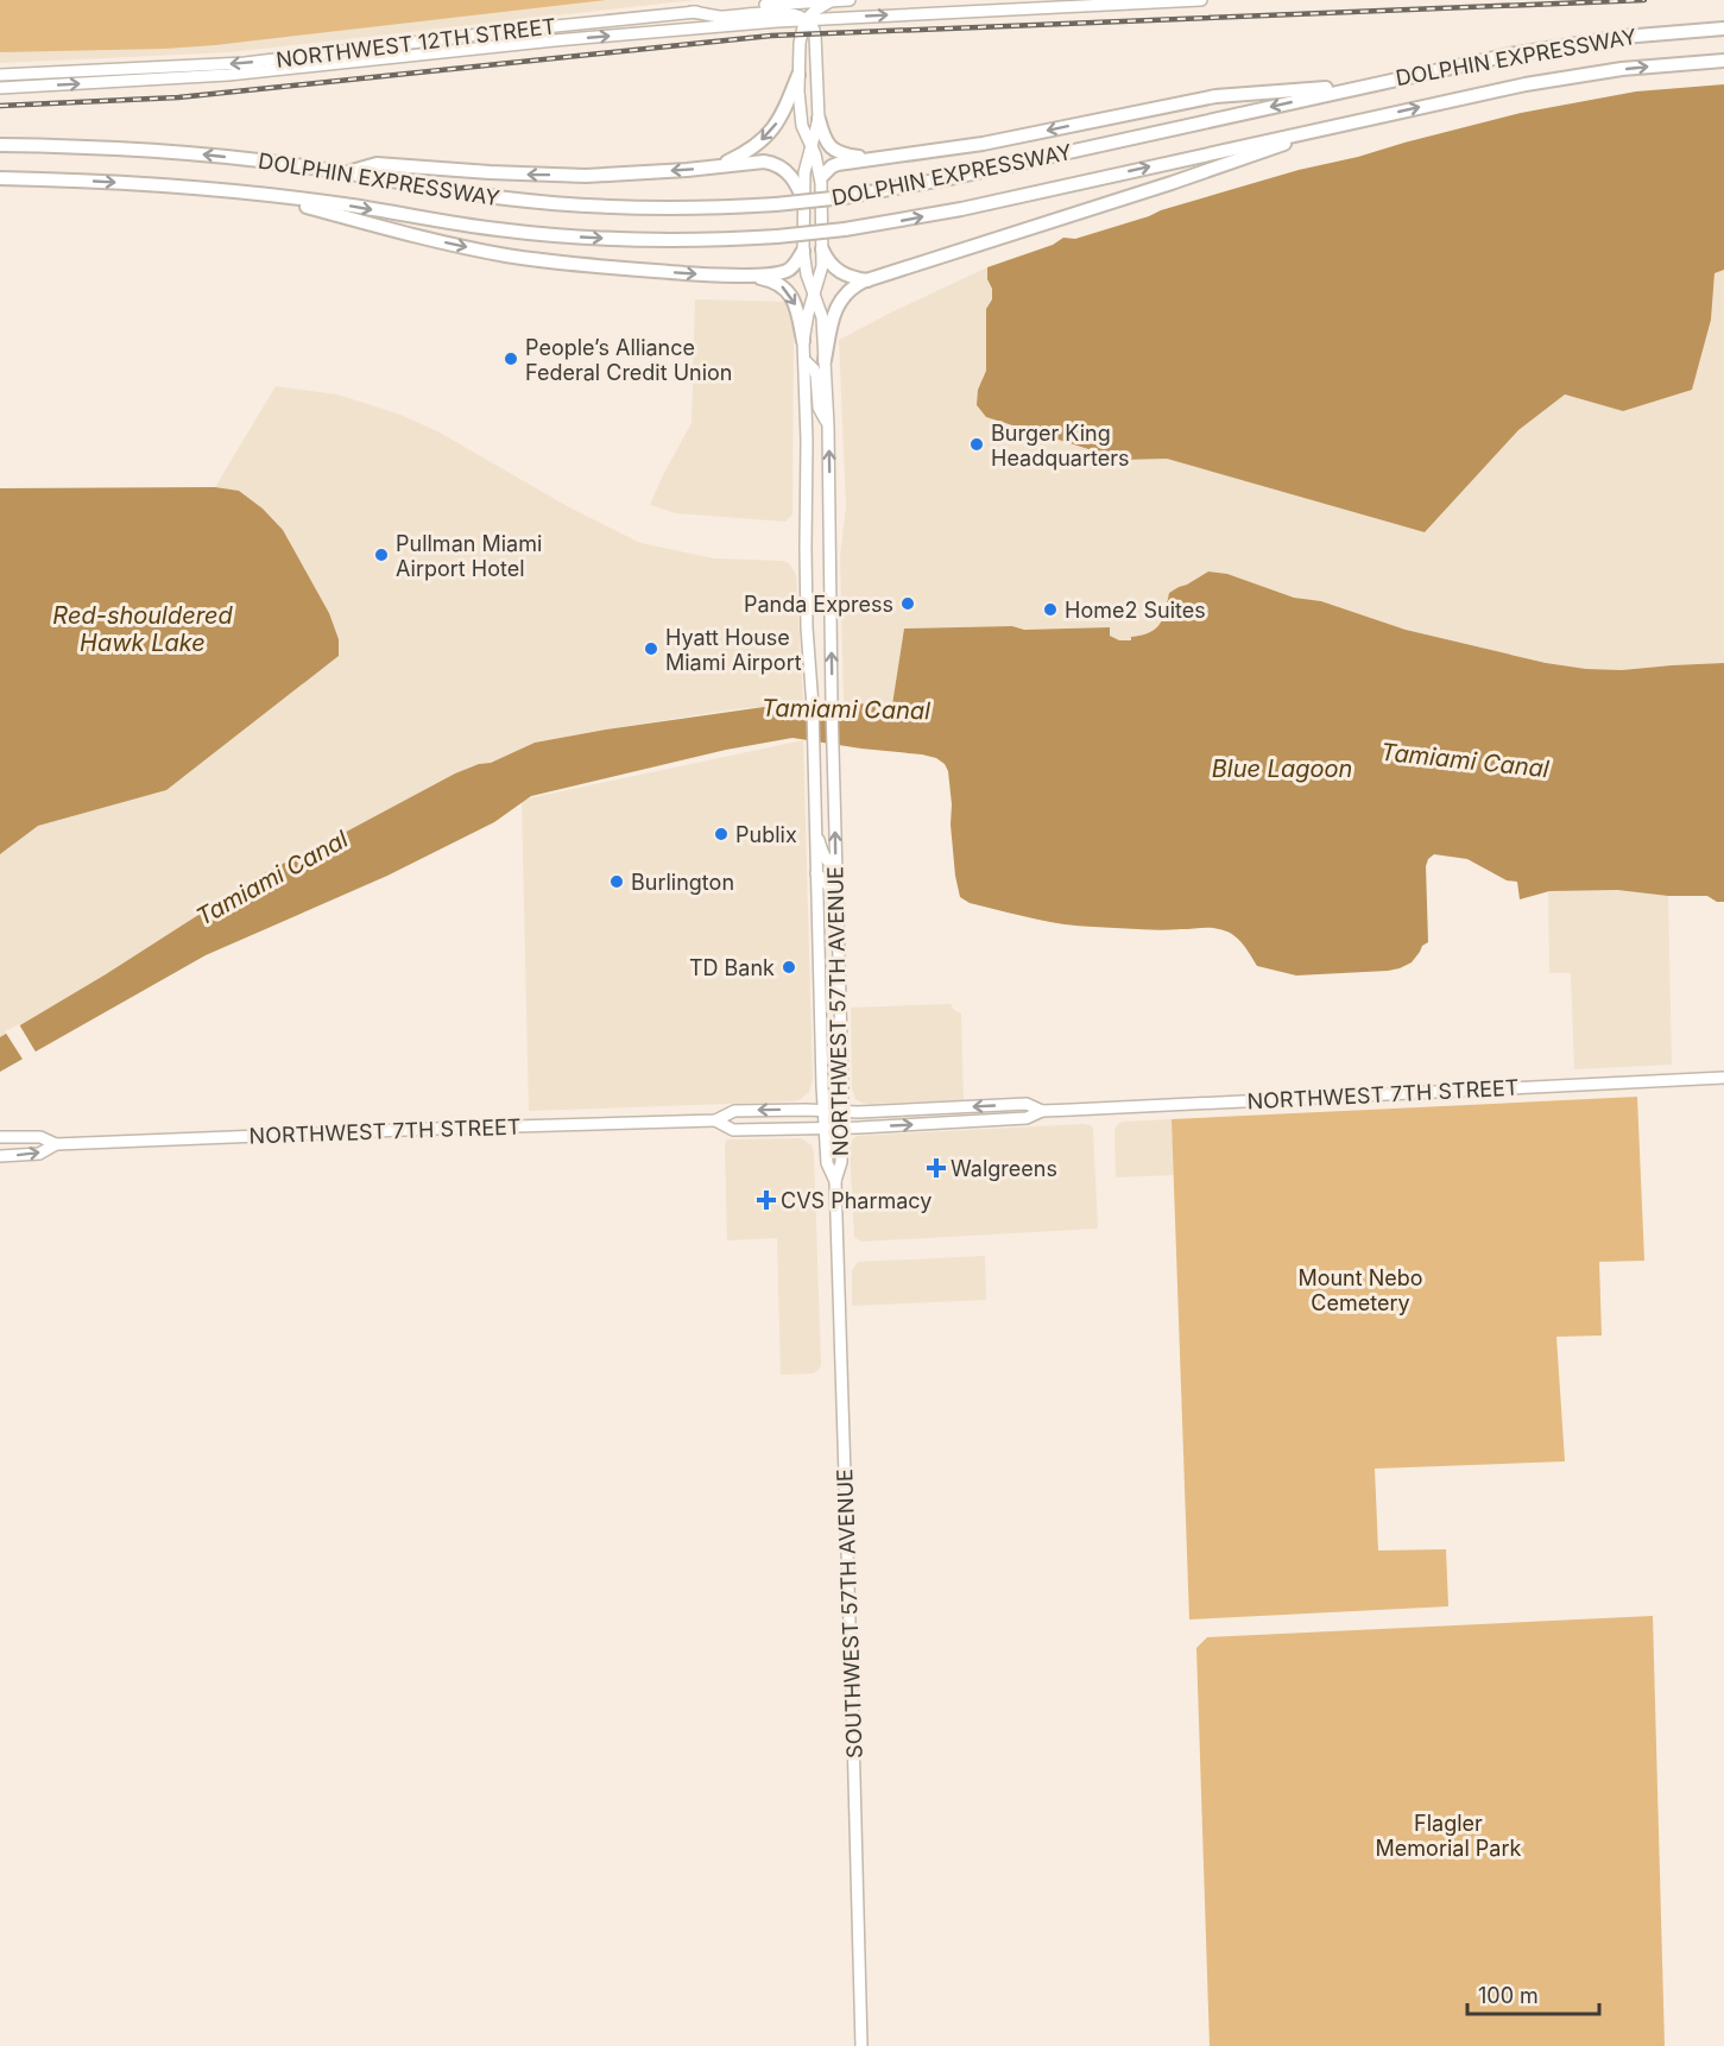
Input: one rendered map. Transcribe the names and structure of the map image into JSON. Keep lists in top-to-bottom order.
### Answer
{
  "streets": {
    "highway": ["DOLPHIN EXPRESSWAY"],
    "main road": [
      "NORTHWEST 12TH STREET",
      "NORTHWEST 57TH AVENUE",
      "NORTHWEST 7TH STREET",
      "SOUTHWEST 57TH AVENUE"
    ]
  },
  "crossings": [
    ["NORTHWEST 12TH STREET", "NORTHWEST 57TH AVENUE"],
    ["NORTHWEST 57TH AVENUE", "NORTHWEST 7TH STREET"],
    ["NORTHWEST 57TH AVENUE", "SOUTHWEST 57TH AVENUE"]
  ],
  "water": ["Red-shouldered Hawk Lake", "Tamiami Canal", "Blue Lagoon"],
  "parks": ["Mount Nebo Cemetery", "Flagler Memorial Park"],
  "places": {
    "other": [
      "People’s Alliance Federal Credit Union",
      "Burger King Headquarters",
      "Pullman Miami Airport Hotel",
      "Panda Express",
      "Home2 Suites",
      "Hyatt House Miami Airport",
      "Publix",
      "Burlington",
      "TD Bank"
    ],
    "health": ["Walgreens", "CVS Pharmacy"]
  },
  "scale_bar": "100 m"
}
